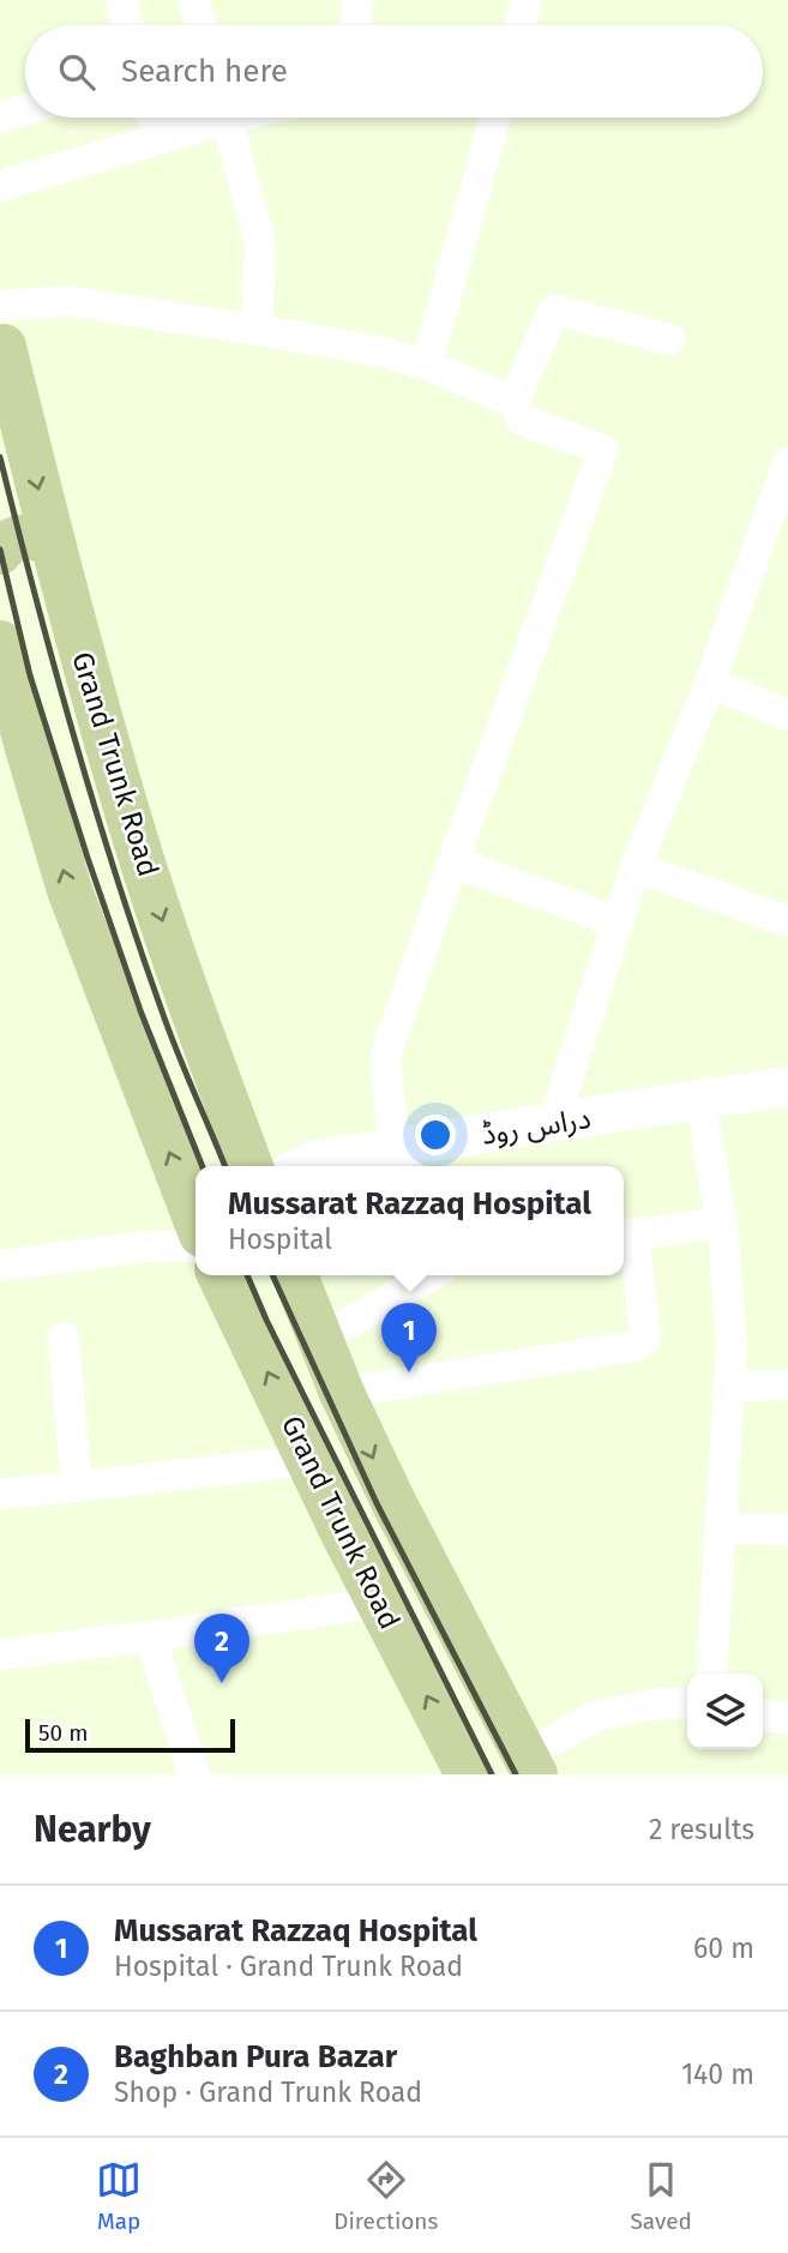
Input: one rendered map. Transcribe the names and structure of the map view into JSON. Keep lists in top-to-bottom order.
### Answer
{
  "streets": {
    "main road": ["Grand Trunk Road"],
    "street": ["دراس روڈ"]
  },
  "scale_bar": "50 m",
  "page": {
    "search": "Search here",
    "popup": ["Mussarat Razzaq Hospital", "Hospital"],
    "pins": ["1", "2"],
    "scale": "50 m",
    "heading": ["Nearby", "2 results"],
    "list": [
      {
        "mark": "1",
        "name": "Mussarat Razzaq Hospital",
        "note": "Hospital · Grand Trunk Road",
        "value": "60 m"
      },
      {
        "mark": "2",
        "name": "Baghban Pura Bazar",
        "note": "Shop · Grand Trunk Road",
        "value": "140 m"
      }
    ],
    "nav": ["Map", "Directions", "Saved"]
  }
}
